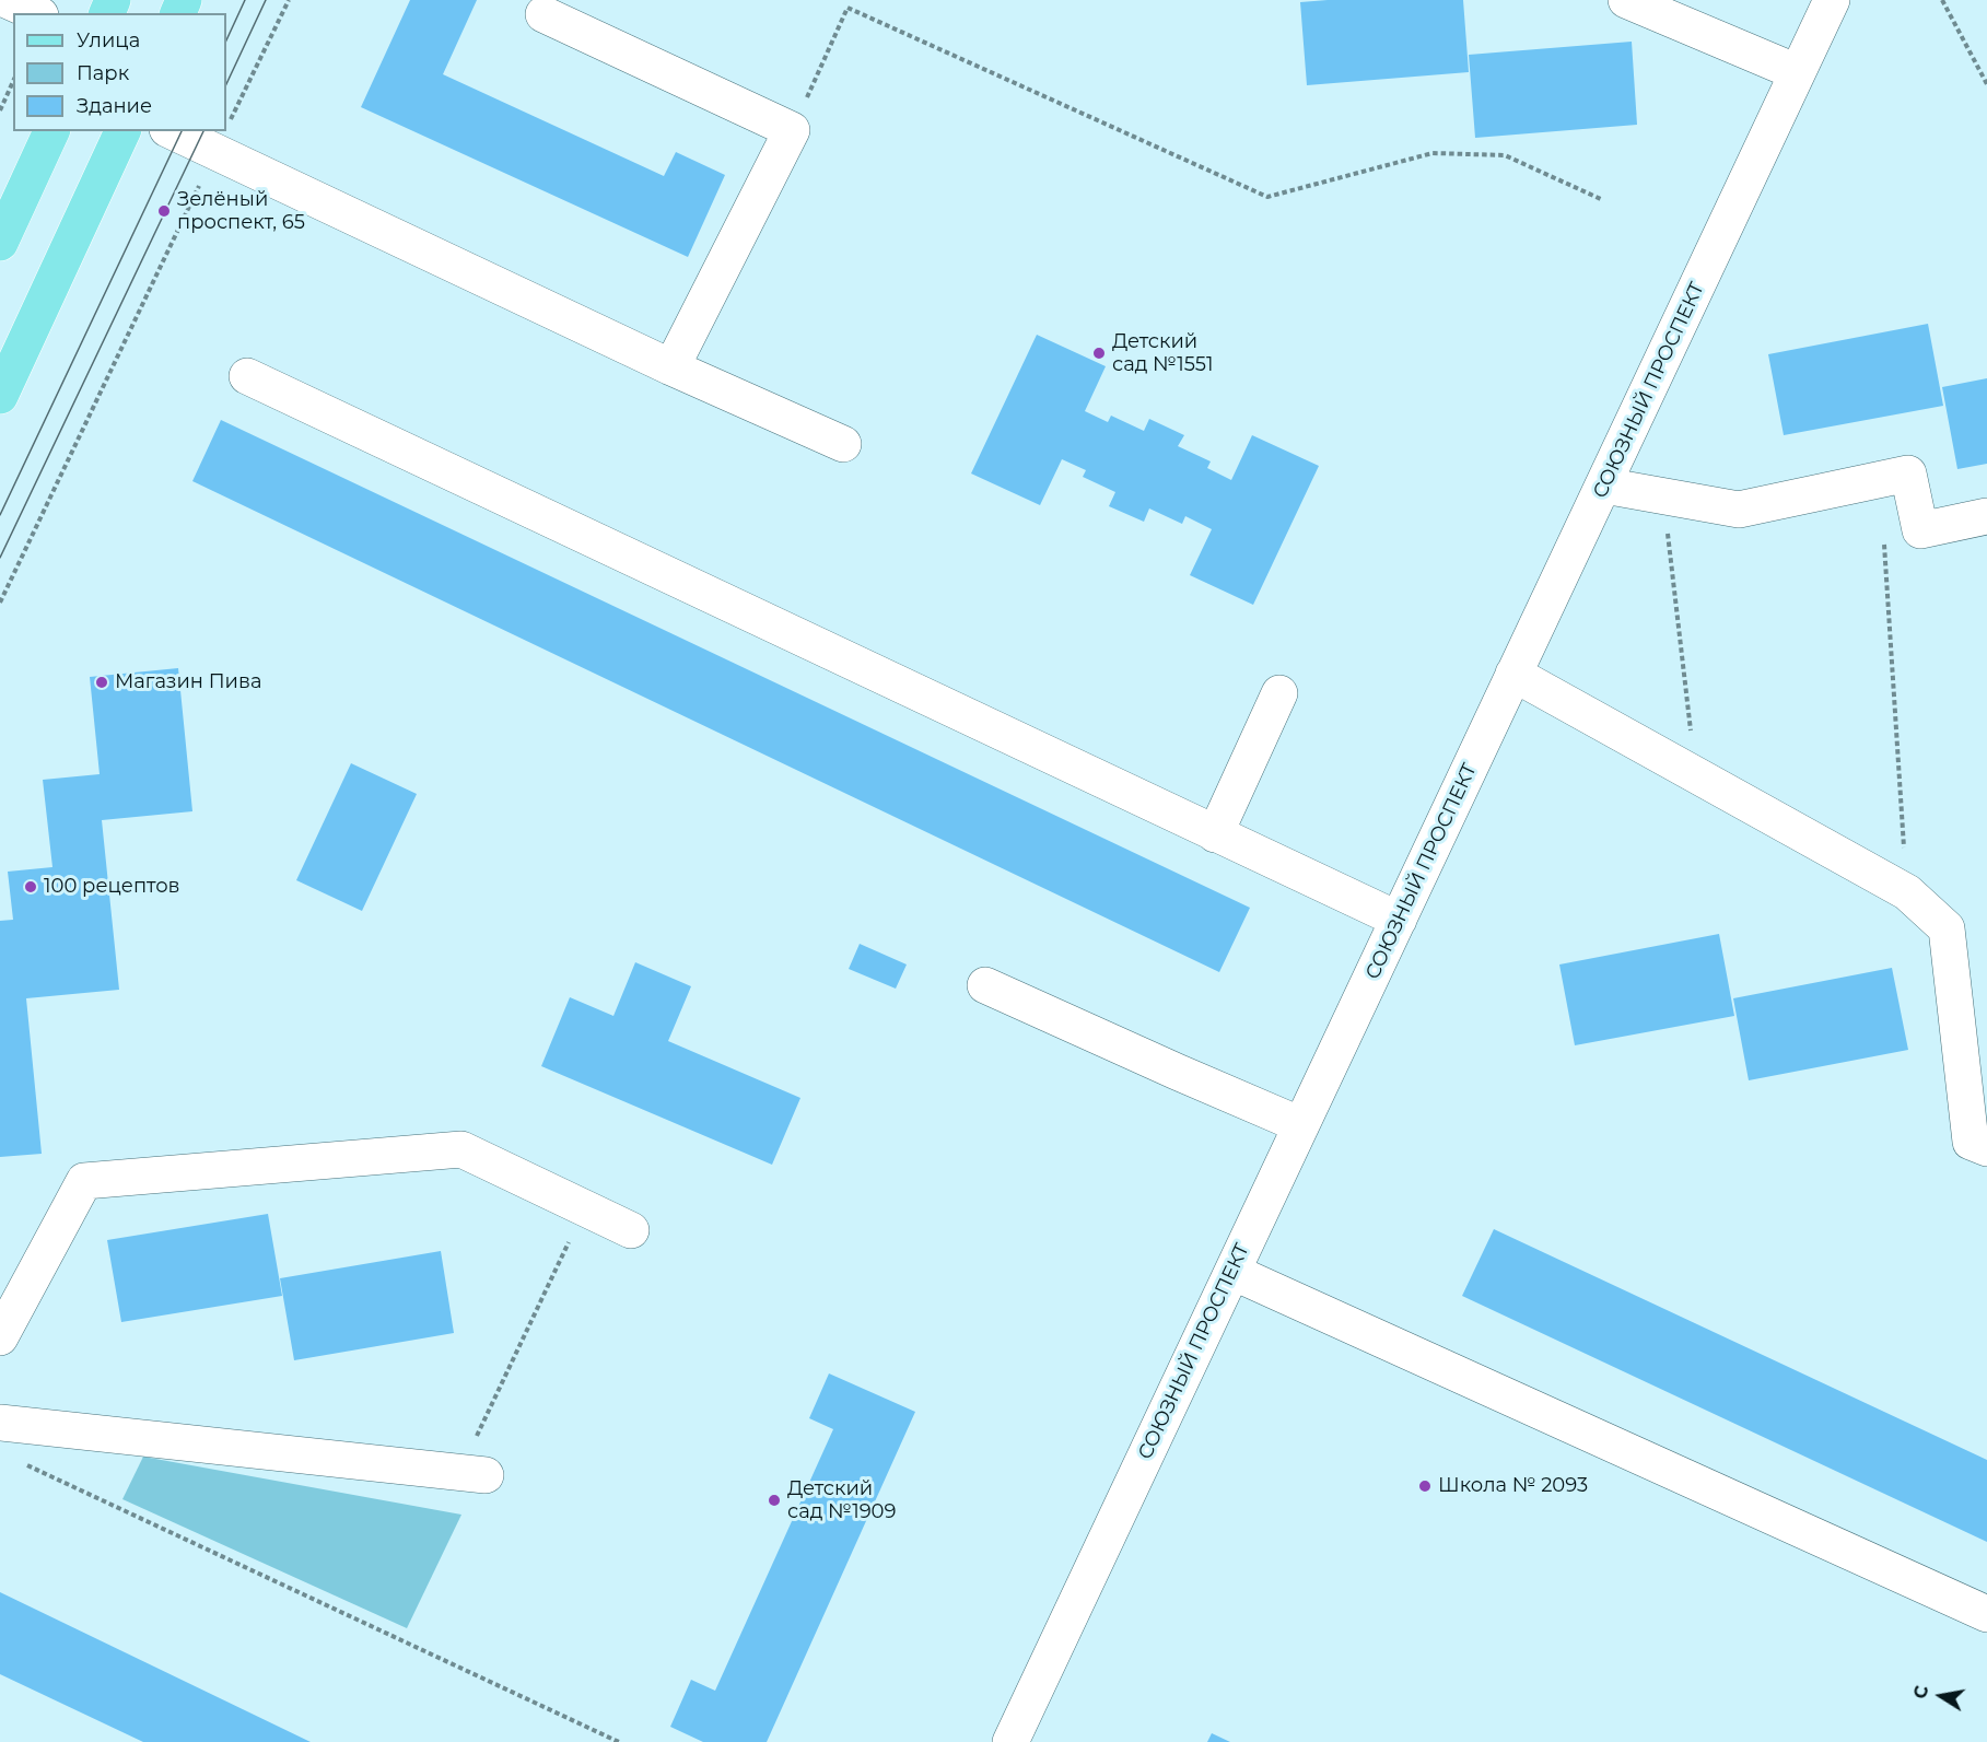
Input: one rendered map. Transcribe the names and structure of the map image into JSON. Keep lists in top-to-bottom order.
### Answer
{
  "streets": {
    "street": ["СОЮЗНЫЙ ПРОСПЕКТ"]
  },
  "places": [
    "Зелёный проспект, 65",
    "Детский сад №1551",
    "Магазин Пива",
    "100 рецептов",
    "Школа № 2093",
    "Детский сад №1909"
  ],
  "legend": ["Улица", "Парк", "Здание"],
  "north": "left"
}
